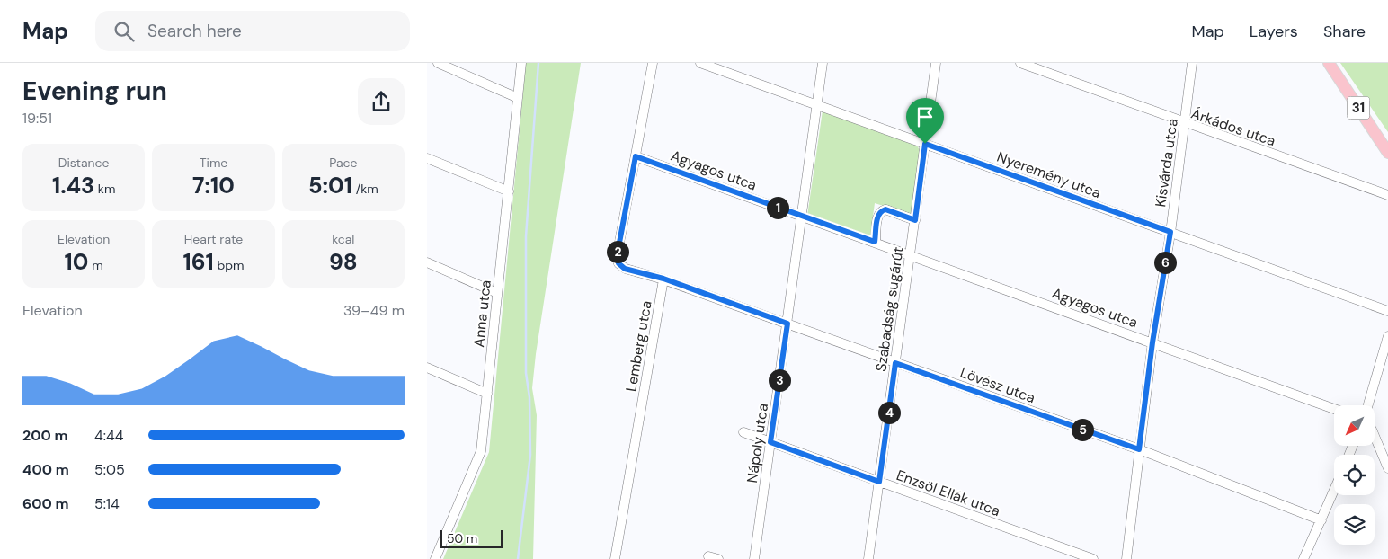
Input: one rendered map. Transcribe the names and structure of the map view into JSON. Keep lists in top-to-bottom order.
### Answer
{
  "streets": {
    "main road": ["31"],
    "street": [
      "Árkádos utca",
      "Kisvárda utca",
      "Agyagos utca",
      "Nyeremény utca",
      "Szabadság sugárút",
      "Anna utca",
      "Lemberg utca",
      "Lövész utca",
      "Nápoly utca",
      "Enzsöl Ellák utca"
    ]
  },
  "crossings": [
    ["Árkádos utca", "Kisvárda utca"],
    ["Kisvárda utca", "Agyagos utca"],
    ["Kisvárda utca", "Nyeremény utca"],
    ["Kisvárda utca", "Lövész utca"],
    ["Agyagos utca", "Szabadság sugárút"],
    ["Agyagos utca", "Nápoly utca"],
    ["Nyeremény utca", "Szabadság sugárút"],
    ["Nyeremény utca", "Nápoly utca"],
    ["Szabadság sugárút", "Lövész utca"],
    ["Szabadság sugárút", "Enzsöl Ellák utca"],
    ["Lemberg utca", "Lövész utca"],
    ["Lövész utca", "Nápoly utca"],
    ["Nápoly utca", "Enzsöl Ellák utca"]
  ],
  "scale_bar": "50 m",
  "north": "bottom left",
  "page": {
    "header": "Map",
    "search": "Search here",
    "nav": ["Map", "Layers", "Share"],
    "heading": ["Evening run", "19:51"],
    "stats": [
      ["Distance", "1.43 km"],
      ["Time", "7:10"],
      ["Pace", "5:01 /km"],
      ["Elevation", "10 m"],
      ["Heart rate", "161 bpm"],
      ["kcal", "98"]
    ],
    "pins": [
      "1",
      "2",
      "6",
      "3",
      "4",
      "5"
    ],
    "chart": ["Elevation", "39–49 m"],
    "list": [
      {
        "name": "200 m",
        "note": "4:44"
      },
      {
        "name": "400 m",
        "note": "5:05"
      },
      {
        "name": "600 m",
        "note": "5:14"
      }
    ],
    "scale": "50 m"
  }
}
